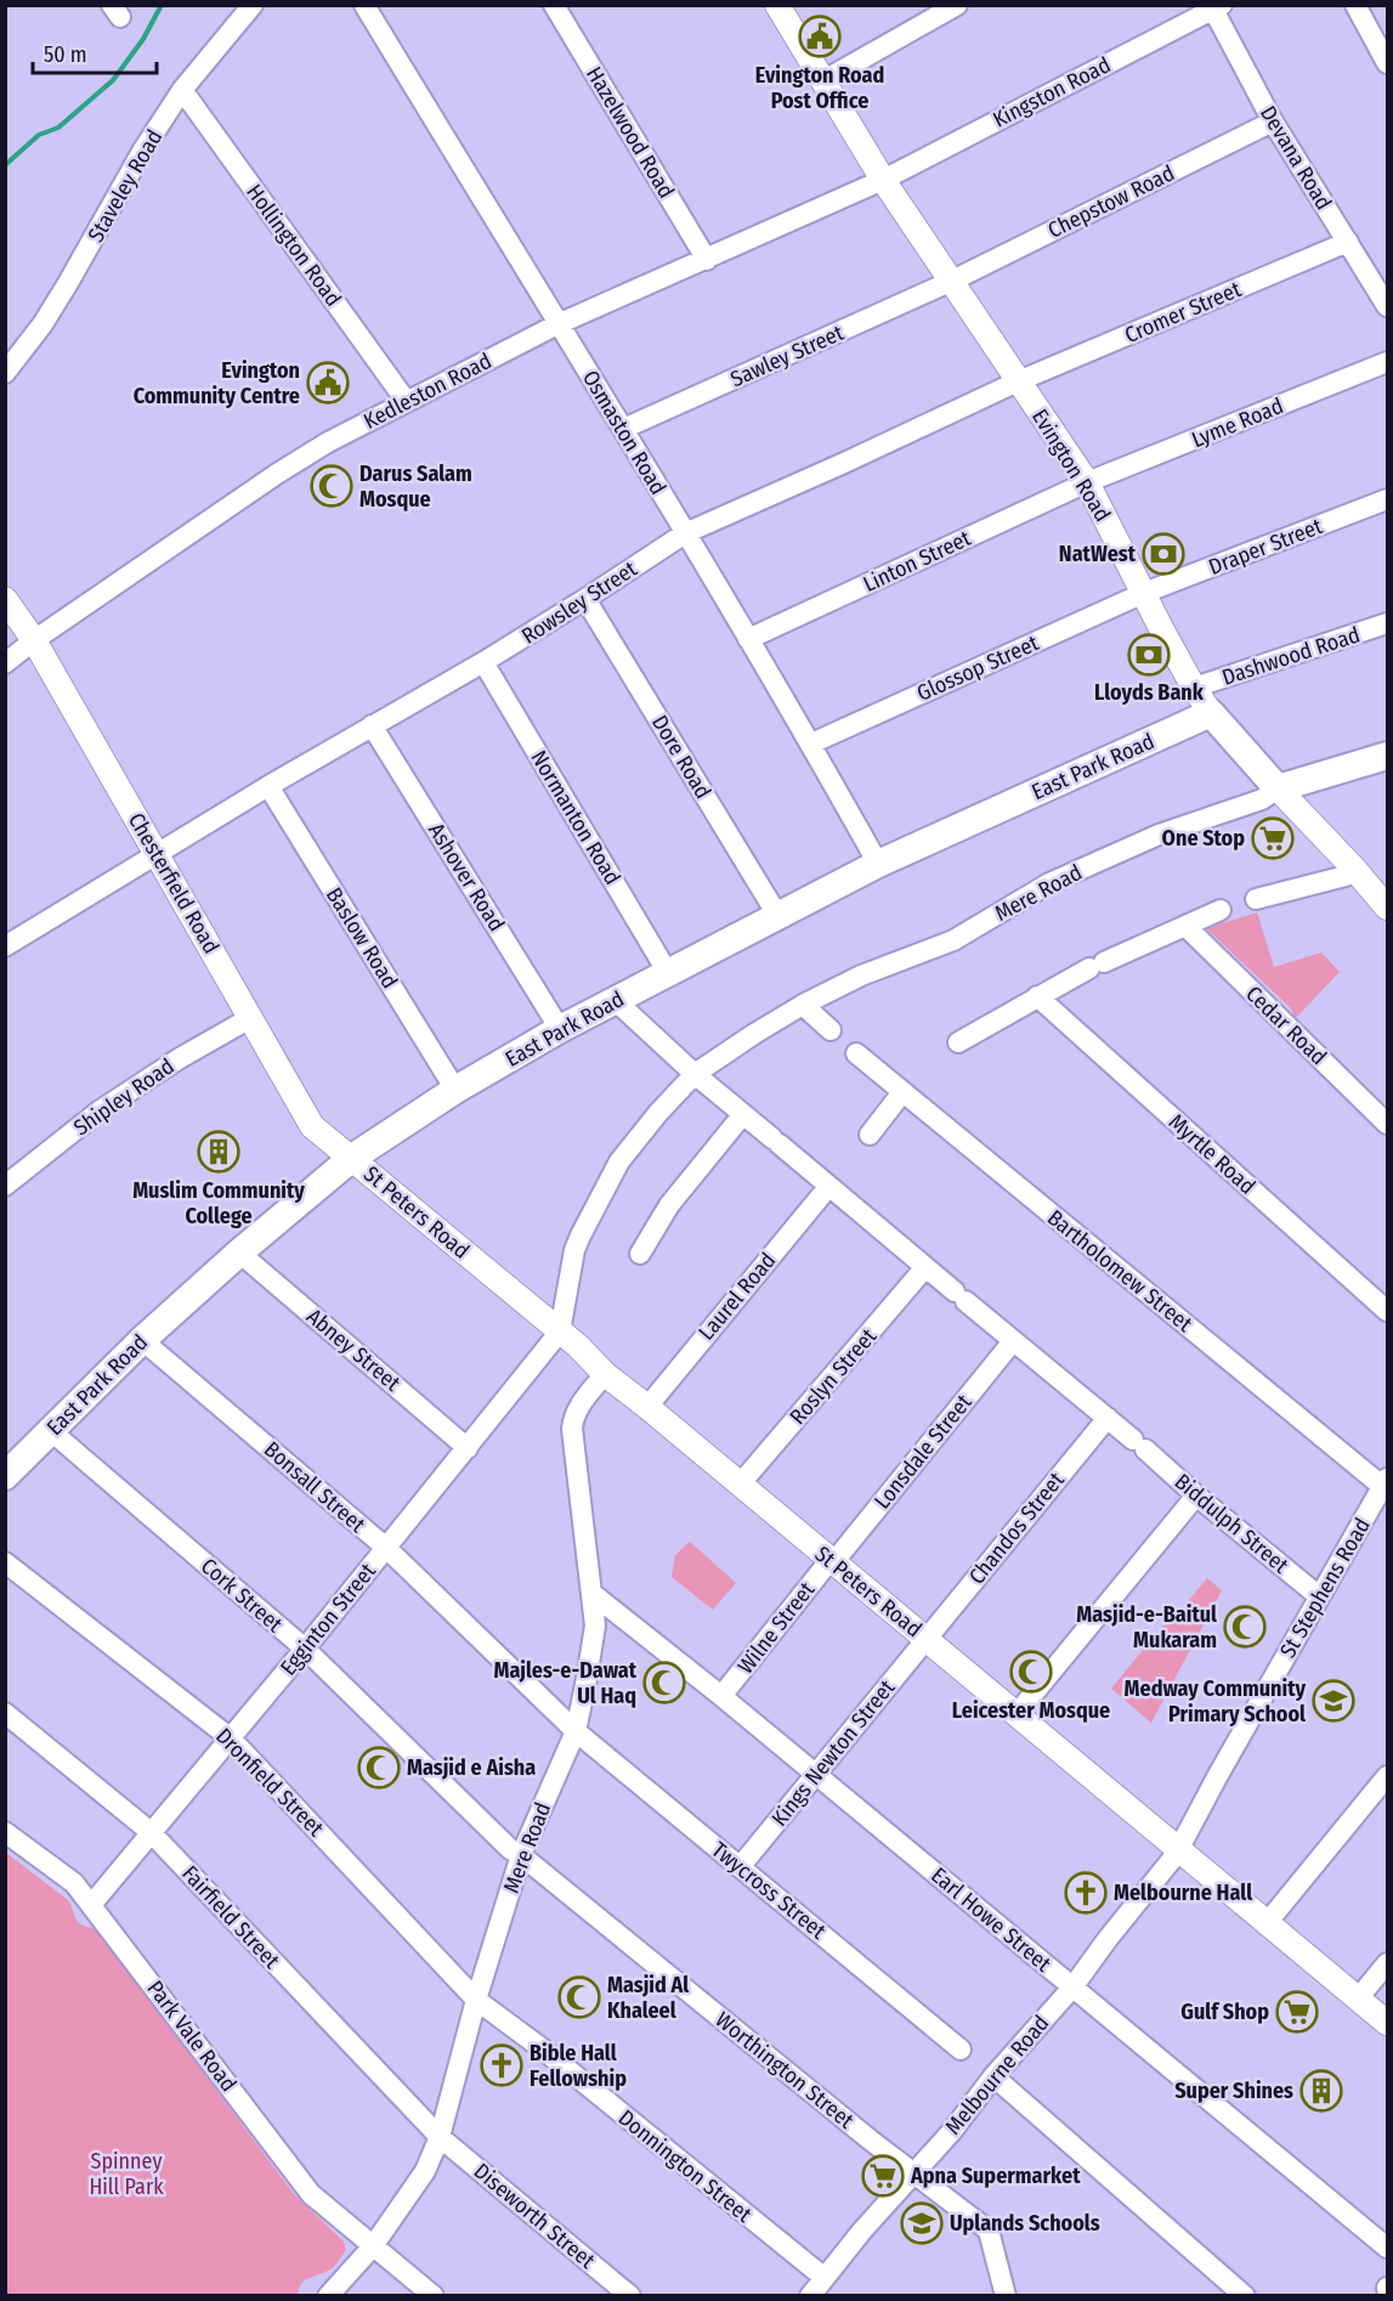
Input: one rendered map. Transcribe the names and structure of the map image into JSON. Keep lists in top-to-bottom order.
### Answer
{
  "streets": {
    "main road": ["Evington Road", "East Park Road"],
    "street": [
      "Kingston Road",
      "Hazelwood Road",
      "Devana Road",
      "Staveley Road",
      "Chepstow Road",
      "Hollington Road",
      "Cromer Street",
      "Sawley Street",
      "Kedleston Road",
      "Lyme Road",
      "Osmaston Road",
      "Draper Street",
      "Linton Street",
      "Rowsley Street",
      "Dashwood Road",
      "Glossop Street",
      "Dore Road",
      "Normanton Road",
      "Ashover Road",
      "Chesterfield Road",
      "Mere Road",
      "Baslow Road",
      "Cedar Road",
      "Shipley Road",
      "Myrtle Road",
      "St Peters Road",
      "Bartholomew Street",
      "Laurel Road",
      "Abney Street",
      "Roslyn Street",
      "Lonsdale Street",
      "Bonsall Street",
      "Biddulph Street",
      "Chandos Street",
      "St Stephens Road",
      "Cork Street",
      "Egginton Street",
      "Wilne Street",
      "Kings Newton Street",
      "Dronfield Street",
      "Twycross Street",
      "Fairfield Street",
      "Earl Howe Street",
      "Park Vale Road",
      "Worthington Street",
      "Melbourne Road",
      "Donnington Street",
      "Diseworth Street"
    ]
  },
  "crossings": [
    ["Kingston Road", "Devana Road"],
    ["Kingston Road", "Kedleston Road"],
    ["Kingston Road", "Evington Road"],
    ["Hazelwood Road", "Kedleston Road"],
    ["Devana Road", "Chepstow Road"],
    ["Devana Road", "Cromer Street"],
    ["Staveley Road", "Hollington Road"],
    ["Chepstow Road", "Sawley Street"],
    ["Chepstow Road", "Evington Road"],
    ["Hollington Road", "Kedleston Road"],
    ["Cromer Street", "Evington Road"],
    ["Cromer Street", "Rowsley Street"],
    ["Sawley Street", "Osmaston Road"],
    ["Sawley Street", "Evington Road"],
    ["Kedleston Road", "Osmaston Road"],
    ["Kedleston Road", "Evington Road"],
    ["Kedleston Road", "Chesterfield Road"],
    ["Lyme Road", "Evington Road"],
    ["Lyme Road", "Linton Street"],
    ["Osmaston Road", "Linton Street"],
    ["Osmaston Road", "Rowsley Street"],
    ["Osmaston Road", "Glossop Street"],
    ["Osmaston Road", "East Park Road"],
    ["Evington Road", "Draper Street"],
    ["Evington Road", "Linton Street"],
    ["Evington Road", "Rowsley Street"],
    ["Evington Road", "Dashwood Road"],
    ["Evington Road", "Glossop Street"],
    ["Evington Road", "East Park Road"],
    ["Evington Road", "Mere Road"],
    ["Draper Street", "Glossop Street"],
    ["Rowsley Street", "Dore Road"],
    ["Rowsley Street", "Normanton Road"],
    ["Rowsley Street", "Ashover Road"],
    ["Rowsley Street", "Chesterfield Road"],
    ["Rowsley Street", "Baslow Road"],
    ["Dore Road", "East Park Road"],
    ["East Park Road", "Normanton Road"],
    ["East Park Road", "Ashover Road"],
    ["East Park Road", "Chesterfield Road"],
    ["East Park Road", "Baslow Road"],
    ["East Park Road", "St Peters Road"],
    ["East Park Road", "Abney Street"],
    ["East Park Road", "Bonsall Street"],
    ["East Park Road", "Cork Street"],
    ["Chesterfield Road", "Shipley Road"],
    ["Chesterfield Road", "St Peters Road"],
    ["Mere Road", "St Peters Road"],
    ["Mere Road", "Bonsall Street"],
    ["Mere Road", "Cork Street"],
    ["Mere Road", "Egginton Street"],
    ["Mere Road", "Dronfield Street"],
    ["Mere Road", "Twycross Street"],
    ["Mere Road", "Fairfield Street"],
    ["Mere Road", "Earl Howe Street"],
    ["Mere Road", "Park Vale Road"],
    ["Mere Road", "Worthington Street"],
    ["Mere Road", "Donnington Street"],
    ["Mere Road", "Diseworth Street"],
    ["St Peters Road", "Laurel Road"],
    ["St Peters Road", "Roslyn Street"],
    ["St Peters Road", "Lonsdale Street"],
    ["St Peters Road", "Chandos Street"],
    ["St Peters Road", "St Stephens Road"],
    ["St Peters Road", "Egginton Street"],
    ["St Peters Road", "Wilne Street"],
    ["St Peters Road", "Kings Newton Street"],
    ["St Peters Road", "Melbourne Road"],
    ["Bartholomew Street", "St Stephens Road"],
    ["Abney Street", "Egginton Street"],
    ["Lonsdale Street", "Wilne Street"],
    ["Bonsall Street", "Egginton Street"],
    ["Bonsall Street", "Twycross Street"],
    ["Biddulph Street", "Chandos Street"],
    ["Biddulph Street", "St Stephens Road"],
    ["Chandos Street", "Kings Newton Street"],
    ["St Stephens Road", "Melbourne Road"],
    ["Cork Street", "Egginton Street"],
    ["Cork Street", "Worthington Street"],
    ["Egginton Street", "Dronfield Street"],
    ["Egginton Street", "Fairfield Street"],
    ["Egginton Street", "Park Vale Road"],
    ["Wilne Street", "Earl Howe Street"],
    ["Kings Newton Street", "Twycross Street"],
    ["Kings Newton Street", "Earl Howe Street"],
    ["Dronfield Street", "Donnington Street"],
    ["Fairfield Street", "Diseworth Street"],
    ["Earl Howe Street", "Melbourne Road"],
    ["Worthington Street", "Melbourne Road"],
    ["Melbourne Road", "Donnington Street"]
  ],
  "parks": ["Spinney Hill Park"],
  "places": {
    "public building": ["Evington Road Post Office", "Evington Community Centre"],
    "mosque": [
      "Darus Salam Mosque",
      "Masjid-e-Baitul Mukaram",
      "Leicester Mosque",
      "Majles-e-Dawat Ul Haq",
      "Masjid e Aisha",
      "Masjid Al Khaleel"
    ],
    "bank": ["NatWest", "Lloyds Bank"],
    "supermarket": ["One Stop", "Gulf Shop", "Apna Supermarket"],
    "building": ["Muslim Community College", "Super Shines"],
    "school or university": ["Medway Community Primary School", "Uplands Schools"],
    "church": ["Melbourne Hall", "Bible Hall Fellowship"]
  },
  "scale_bar": "50 m"
}
